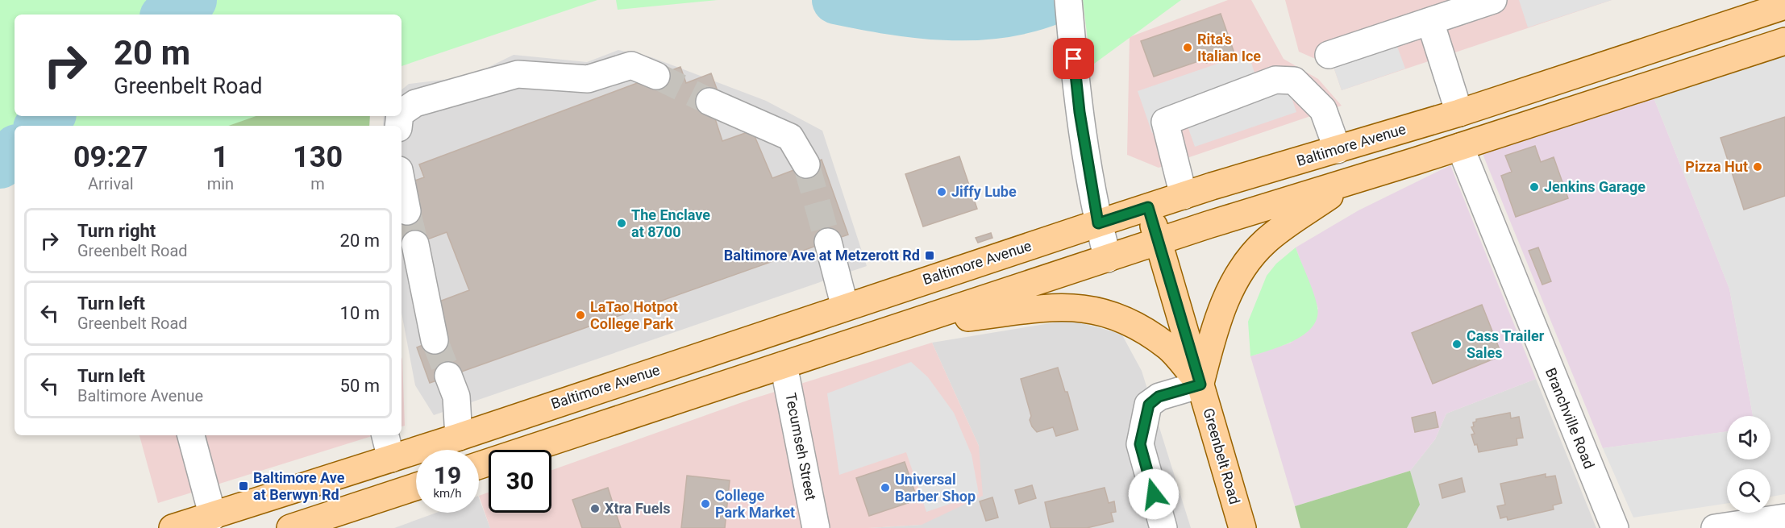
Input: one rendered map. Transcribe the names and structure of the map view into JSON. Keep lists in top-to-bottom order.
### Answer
{
  "streets": {
    "main road": ["Baltimore Avenue", "Greenbelt Road"],
    "street": ["Branchville Road", "Tecumseh Street"]
  },
  "crossings": [
    ["Baltimore Avenue", "Greenbelt Road"]
  ],
  "places": {
    "other": [
      "Rita's Italian Ice",
      "Pizza Hut",
      "Jenkins Garage",
      "Jiffy Lube",
      "The Enclave at 8700",
      "LaTao Hotpot College Park",
      "Cass Trailer Sales",
      "Universal Barber Shop",
      "College Park Market",
      "Xtra Fuels"
    ],
    "transit": ["Baltimore Ave at Metzerott Rd", "Baltimore Ave at Berwyn Rd"]
  },
  "page": {
    "turn": ["20 m", "Greenbelt Road"],
    "eta": [
      "09:27",
      "Arrival",
      "1",
      "min",
      "130",
      "m"
    ],
    "list": [
      {
        "name": "Turn right",
        "note": "Greenbelt Road",
        "value": "20 m"
      },
      {
        "name": "Turn left",
        "note": "Greenbelt Road",
        "value": "10 m"
      },
      {
        "name": "Turn left",
        "note": "Baltimore Avenue",
        "value": "50 m"
      }
    ],
    "speed": "19 km/h",
    "limit": "30"
  }
}
